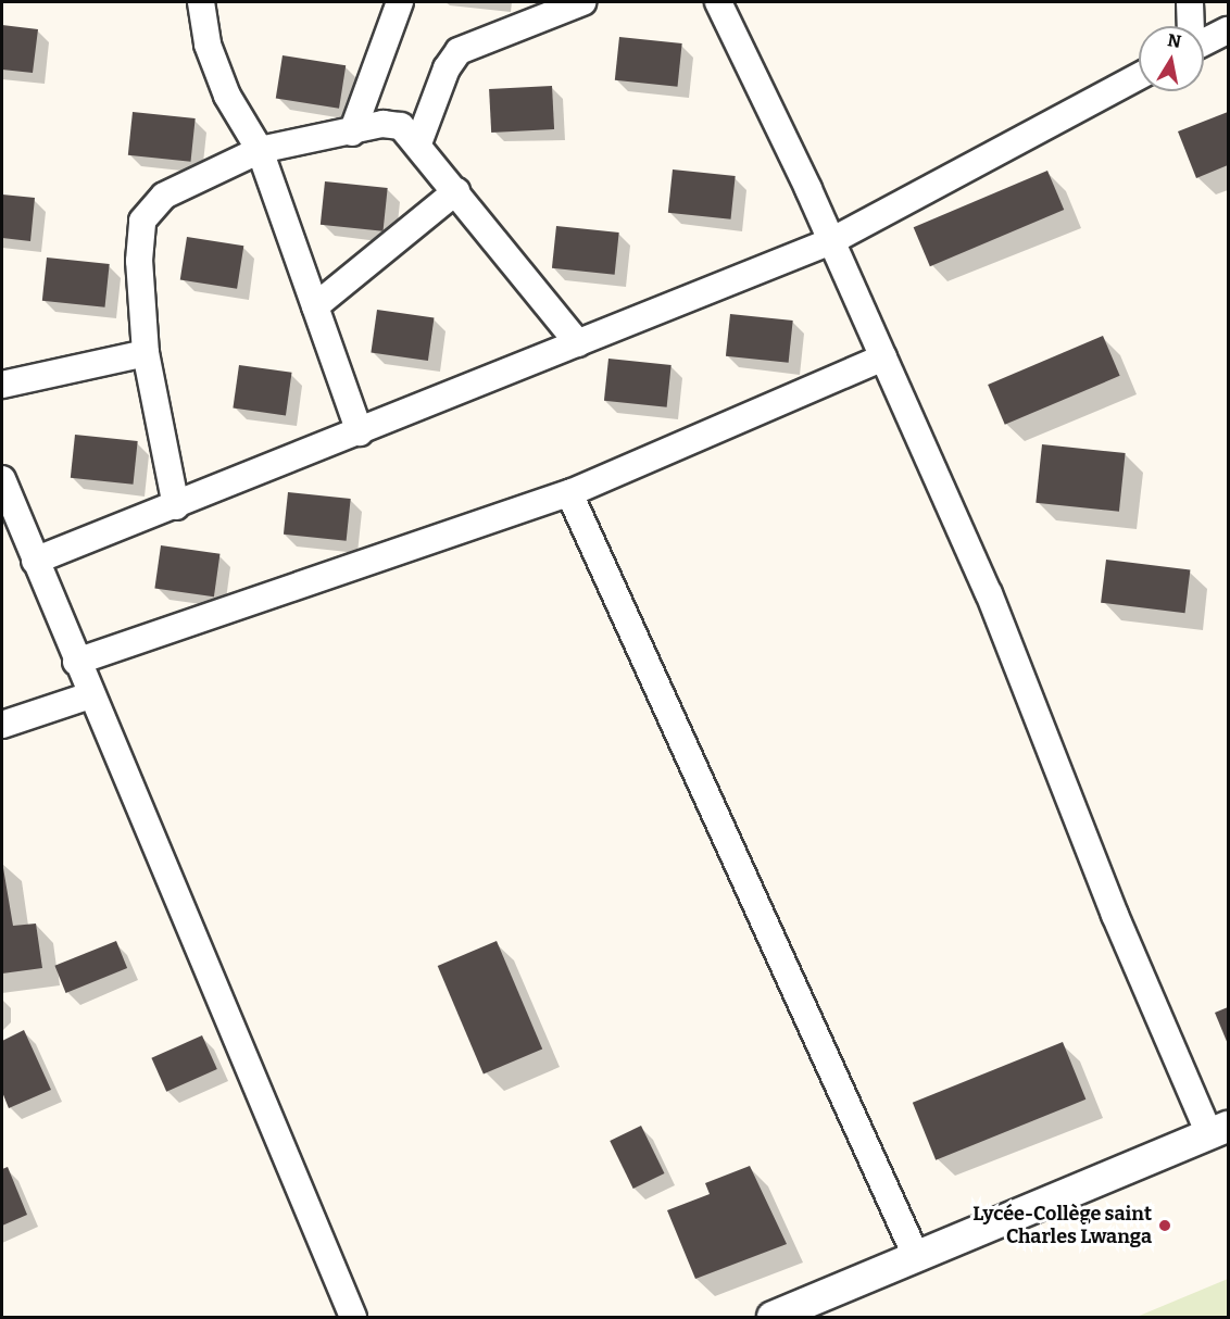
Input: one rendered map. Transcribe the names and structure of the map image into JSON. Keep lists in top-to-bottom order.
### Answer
{
  "places": ["Lycée-Collège saint Charles Lwanga"],
  "north": "top"
}
